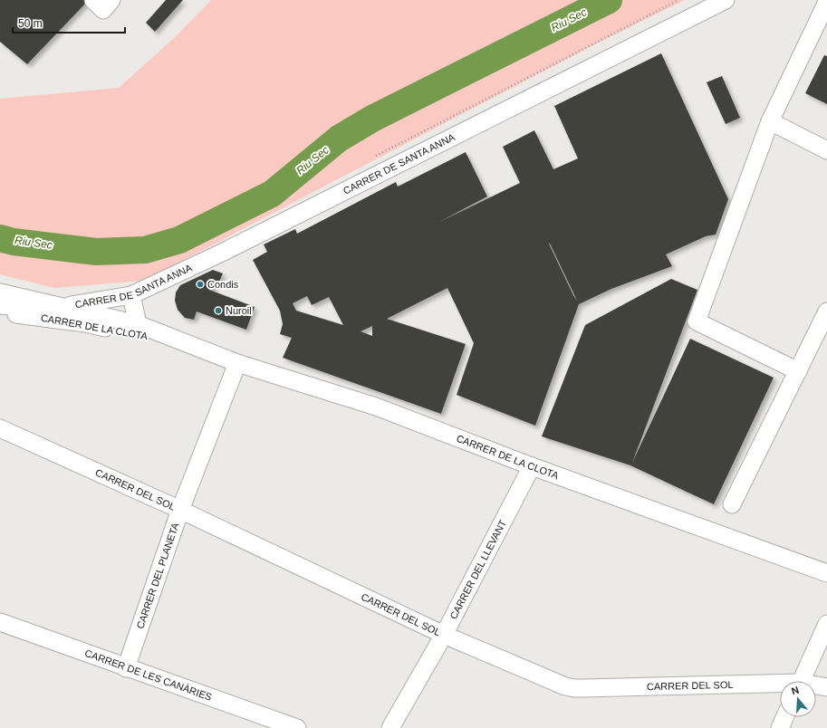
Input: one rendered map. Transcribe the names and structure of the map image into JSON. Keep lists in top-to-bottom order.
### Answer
{
  "streets": {
    "street": [
      "CARRER DE SANTA ANNA",
      "CARRER DE LA CLOTA",
      "CARRER DEL SOL",
      "CARRER DEL LLEVANT",
      "CARRER DEL PLANETA",
      "CARRER DE LES CANÀRIES"
    ]
  },
  "crossings": [
    ["CARRER DE SANTA ANNA", "CARRER DE LA CLOTA"],
    ["CARRER DE LA CLOTA", "CARRER DEL LLEVANT"],
    ["CARRER DE LA CLOTA", "CARRER DEL PLANETA"],
    ["CARRER DEL SOL", "CARRER DEL LLEVANT"],
    ["CARRER DEL SOL", "CARRER DEL PLANETA"],
    ["CARRER DEL PLANETA", "CARRER DE LES CANÀRIES"]
  ],
  "water": ["Riu Sec"],
  "places": ["Condis", "Nuroil"],
  "scale_bar": "50 m",
  "north": "top"
}
